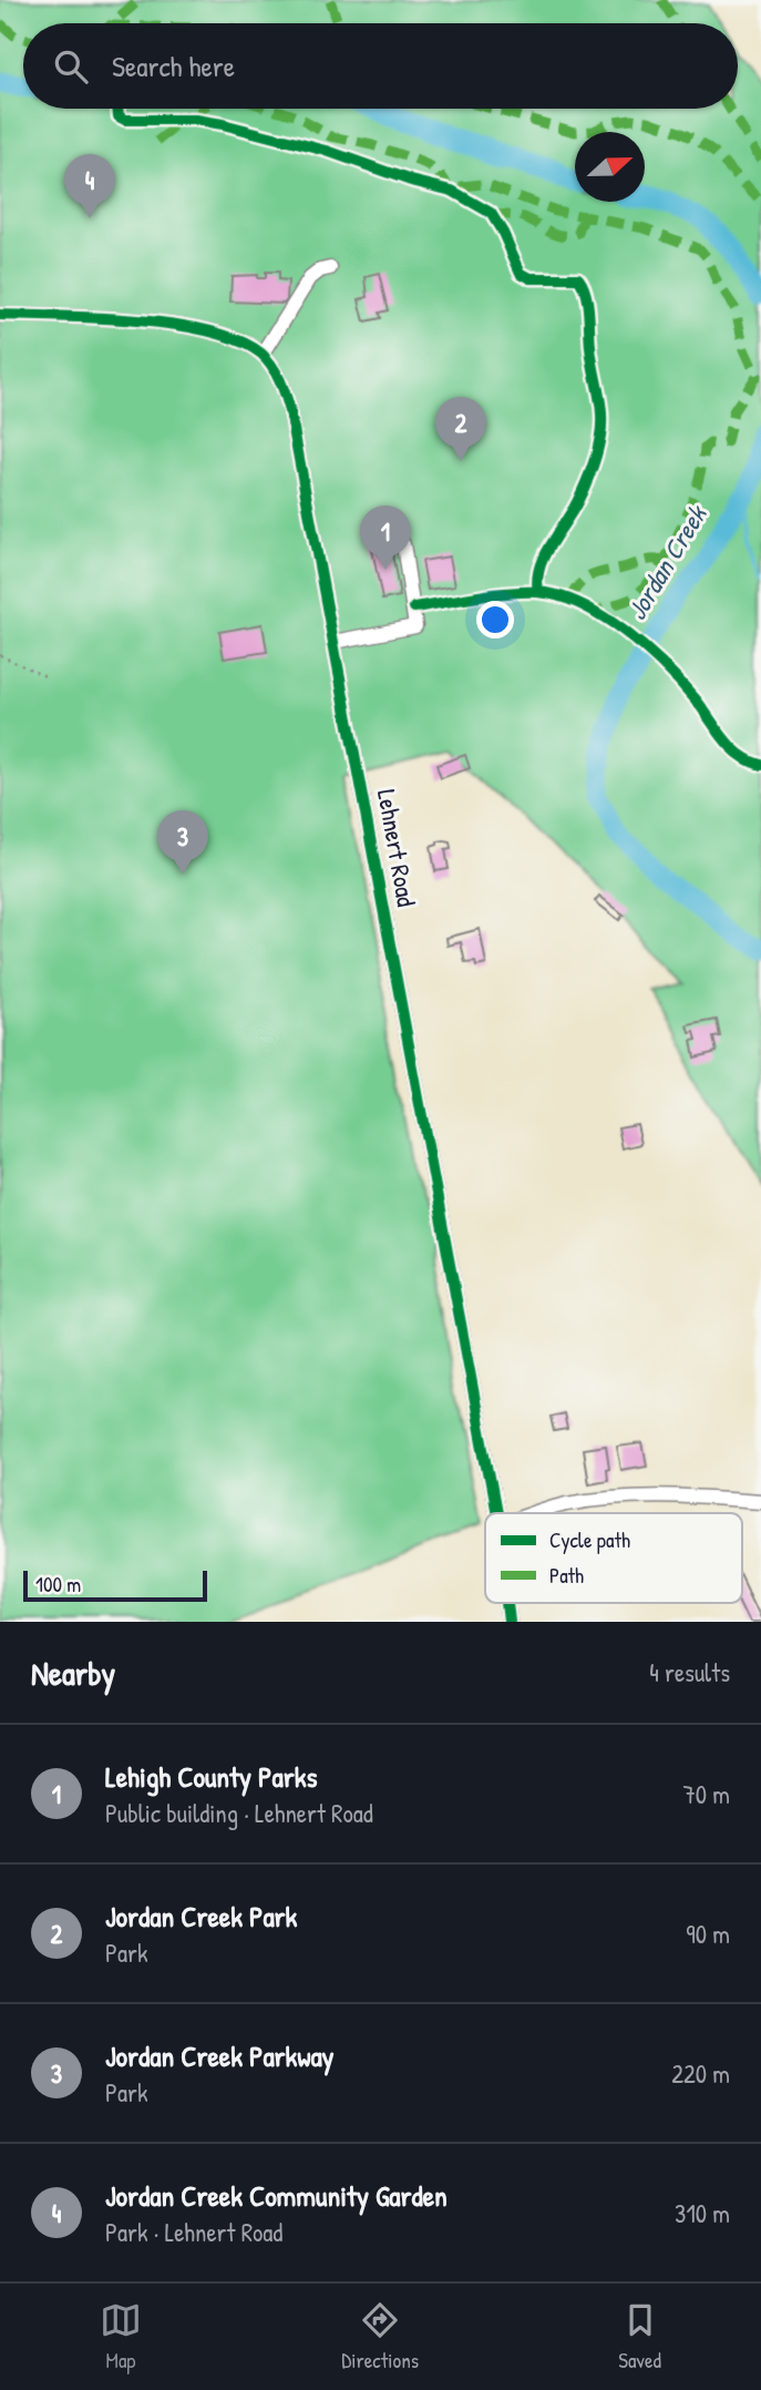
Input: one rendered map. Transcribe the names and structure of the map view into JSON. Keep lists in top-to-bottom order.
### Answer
{
  "streets": {
    "street": ["Lehnert Road"]
  },
  "water": ["Jordan Creek"],
  "legend": ["Cycle path", "Path"],
  "scale_bar": "100 m",
  "north": "right",
  "page": {
    "search": "Search here",
    "pins": [
      "4",
      "2",
      "1",
      "3"
    ],
    "scale": "100 m",
    "heading": ["Nearby", "4 results"],
    "list": [
      {
        "mark": "1",
        "name": "Lehigh County Parks",
        "note": "Public building · Lehnert Road",
        "value": "70 m"
      },
      {
        "mark": "2",
        "name": "Jordan Creek Park",
        "note": "Park",
        "value": "90 m"
      },
      {
        "mark": "3",
        "name": "Jordan Creek Parkway",
        "note": "Park",
        "value": "220 m"
      },
      {
        "mark": "4",
        "name": "Jordan Creek Community Garden",
        "note": "Park · Lehnert Road",
        "value": "310 m"
      }
    ],
    "nav": ["Map", "Directions", "Saved"]
  }
}
